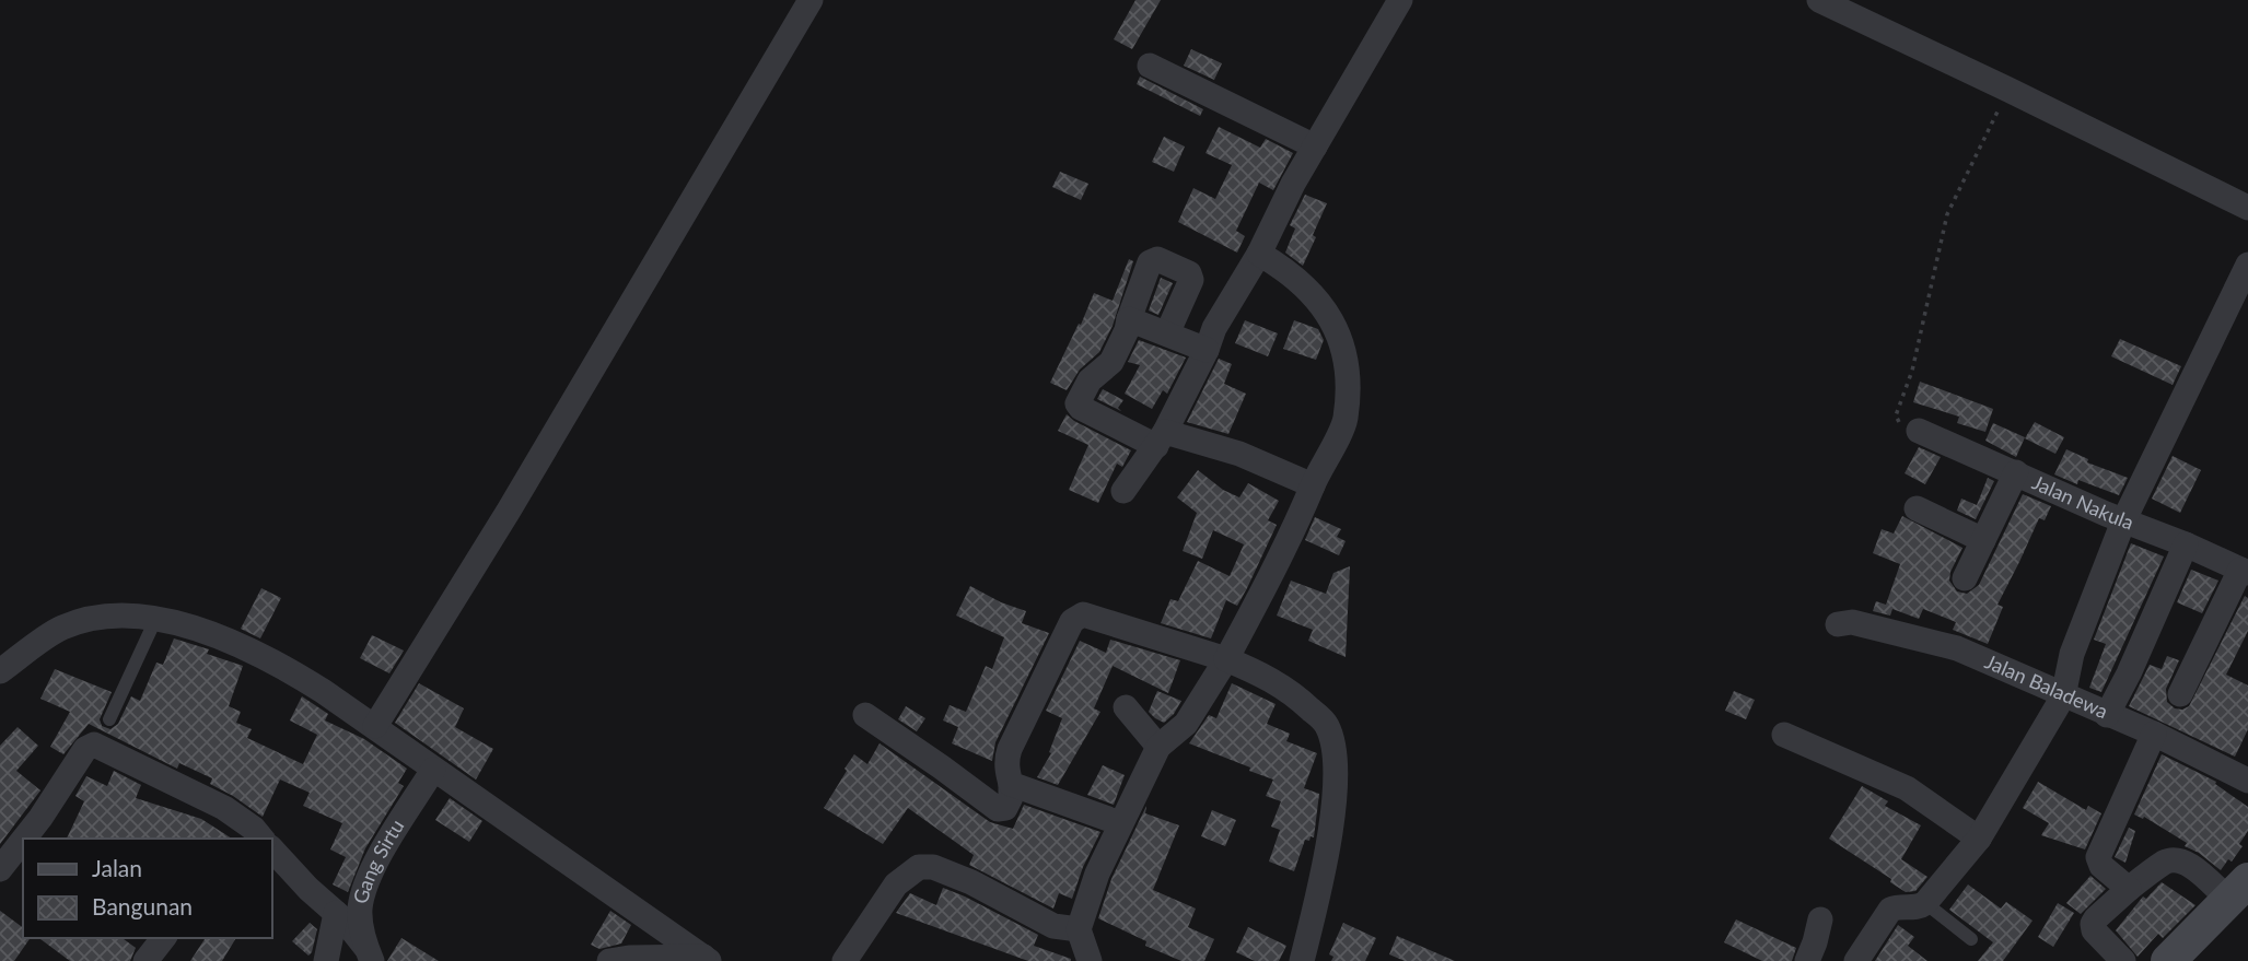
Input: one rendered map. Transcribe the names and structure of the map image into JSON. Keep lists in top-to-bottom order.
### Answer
{
  "streets": {
    "street": ["Jalan Nakula", "Jalan Baladewa", "Gang Sirtu"]
  },
  "legend": ["Jalan", "Bangunan"]
}
